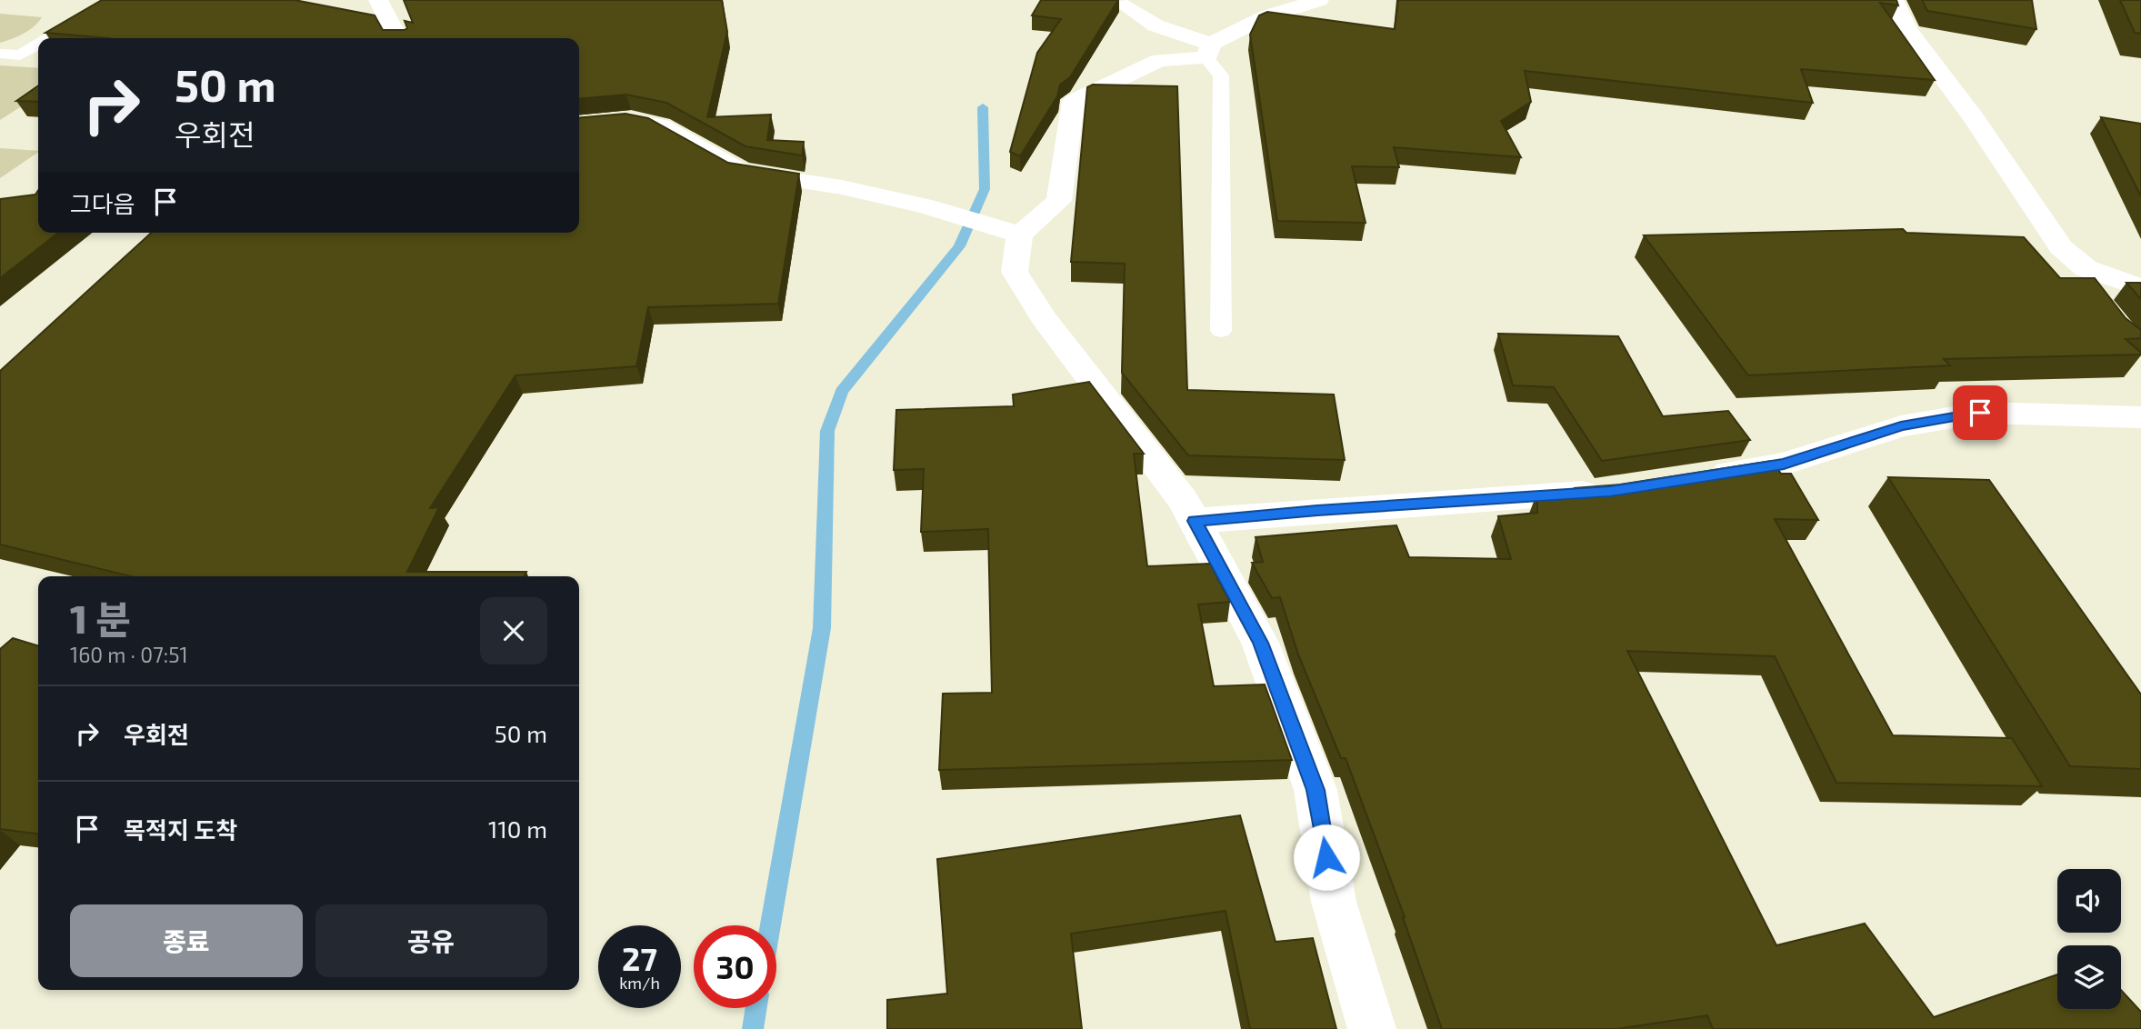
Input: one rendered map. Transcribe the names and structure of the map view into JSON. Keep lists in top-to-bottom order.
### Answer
{
  "page": {
    "turn": ["50 m", "우회전"],
    "then": "그다음",
    "heading": ["1 분", "160 m · 07:51"],
    "list": [
      {
        "name": "우회전",
        "value": "50 m"
      },
      {
        "name": "목적지 도착",
        "value": "110 m"
      }
    ],
    "buttons": ["종료", "공유"],
    "speed": "27 km/h",
    "limit": "30"
  }
}
